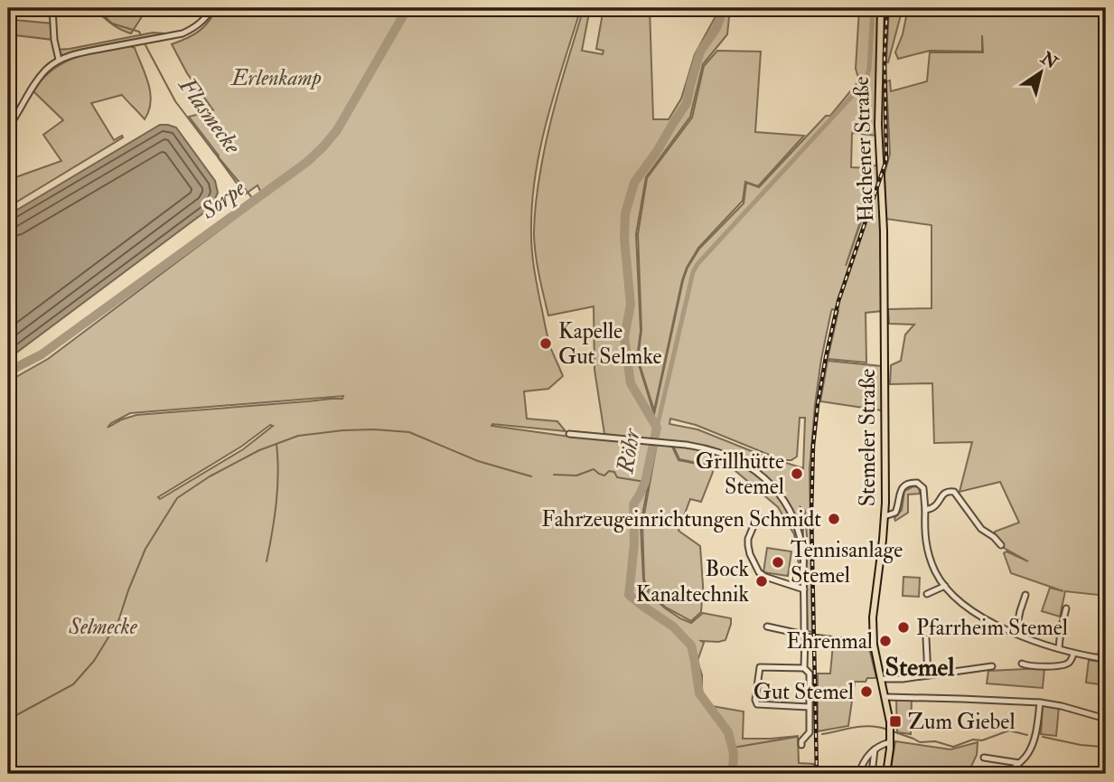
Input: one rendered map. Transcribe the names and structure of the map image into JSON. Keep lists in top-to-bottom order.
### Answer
{
  "streets": {
    "main road": ["Hachener Straße", "Stemeler Straße"]
  },
  "crossings": [
    ["Hachener Straße", "Stemeler Straße"]
  ],
  "districts": ["Stemel"],
  "water": ["Flasmecke", "Sorpe", "Röhr"],
  "parks": ["Erlenkamp", "Selmecke"],
  "places": {
    "other": [
      "Kapelle Gut Selmke",
      "Grillhütte Stemel",
      "Fahrzeugeinrichtungen Schmidt",
      "Tennisanlage Stemel",
      "Bock Kanaltechnik",
      "Pfarrheim Stemel",
      "Ehrenmal",
      "Gut Stemel"
    ],
    "transit": ["Zum Giebel"]
  },
  "north": "top right"
}
